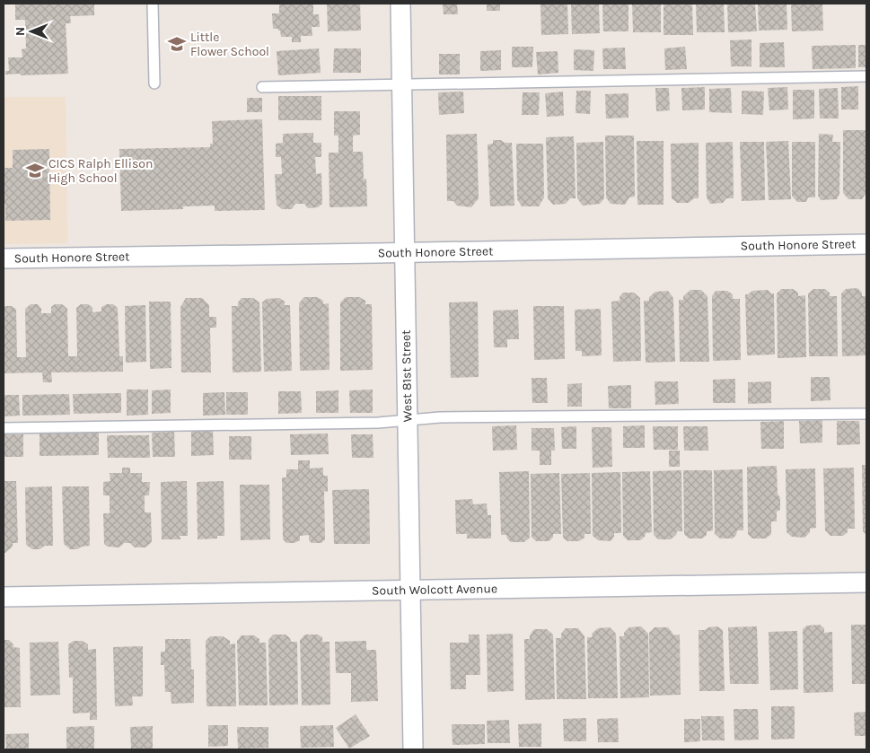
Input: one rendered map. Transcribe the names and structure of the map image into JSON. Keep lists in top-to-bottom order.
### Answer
{
  "streets": {
    "street": ["South Honore Street", "West 81st Street", "South Wolcott Avenue"]
  },
  "crossings": [
    ["South Honore Street", "West 81st Street"],
    ["West 81st Street", "South Wolcott Avenue"]
  ],
  "places": {
    "school or university": ["Little Flower School", "CICS Ralph Ellison High School"]
  },
  "north": "left"
}
